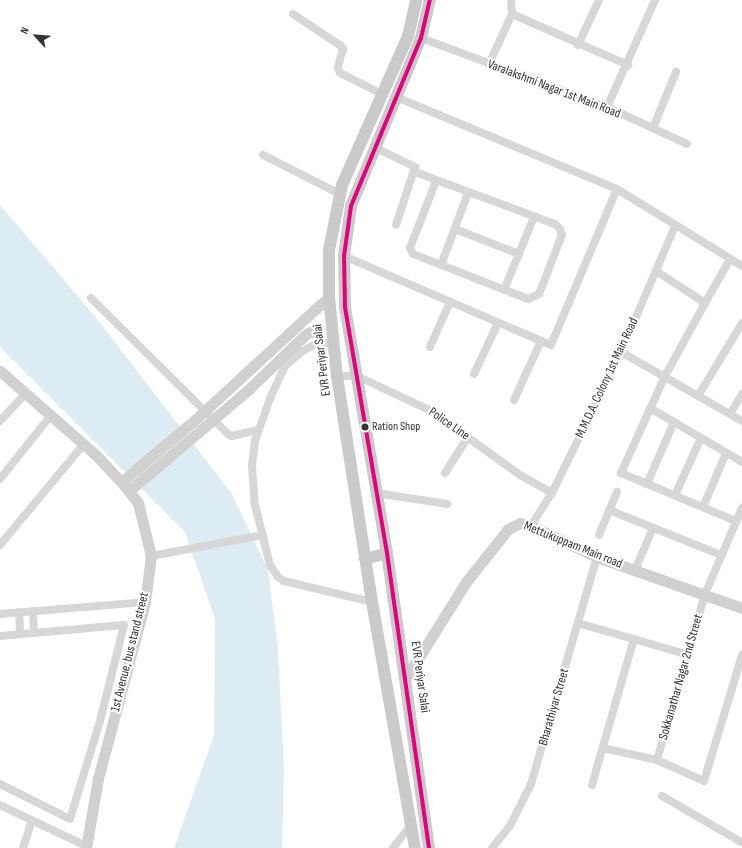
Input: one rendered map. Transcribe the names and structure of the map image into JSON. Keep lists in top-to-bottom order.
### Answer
{
  "streets": {
    "main road": ["EVR Periyar Salai"],
    "street": [
      "Varalakshmi Nagar 1st Main Road",
      "M.M.D.A. Colony 1st Main Road",
      "Police Line",
      "Mettukuppam Main road",
      "1st Avenue, bus stand street",
      "Sokkanathar Nagar 2nd Street",
      "Bharathiyar Street"
    ]
  },
  "crossings": [
    ["Varalakshmi Nagar 1st Main Road", "EVR Periyar Salai"],
    ["EVR Periyar Salai", "Police Line"],
    ["EVR Periyar Salai", "Mettukuppam Main road"],
    ["M.M.D.A. Colony 1st Main Road", "Police Line"],
    ["M.M.D.A. Colony 1st Main Road", "Mettukuppam Main road"],
    ["Mettukuppam Main road", "Sokkanathar Nagar 2nd Street"],
    ["Mettukuppam Main road", "Bharathiyar Street"]
  ],
  "places": ["Ration Shop"],
  "north": "top left"
}
